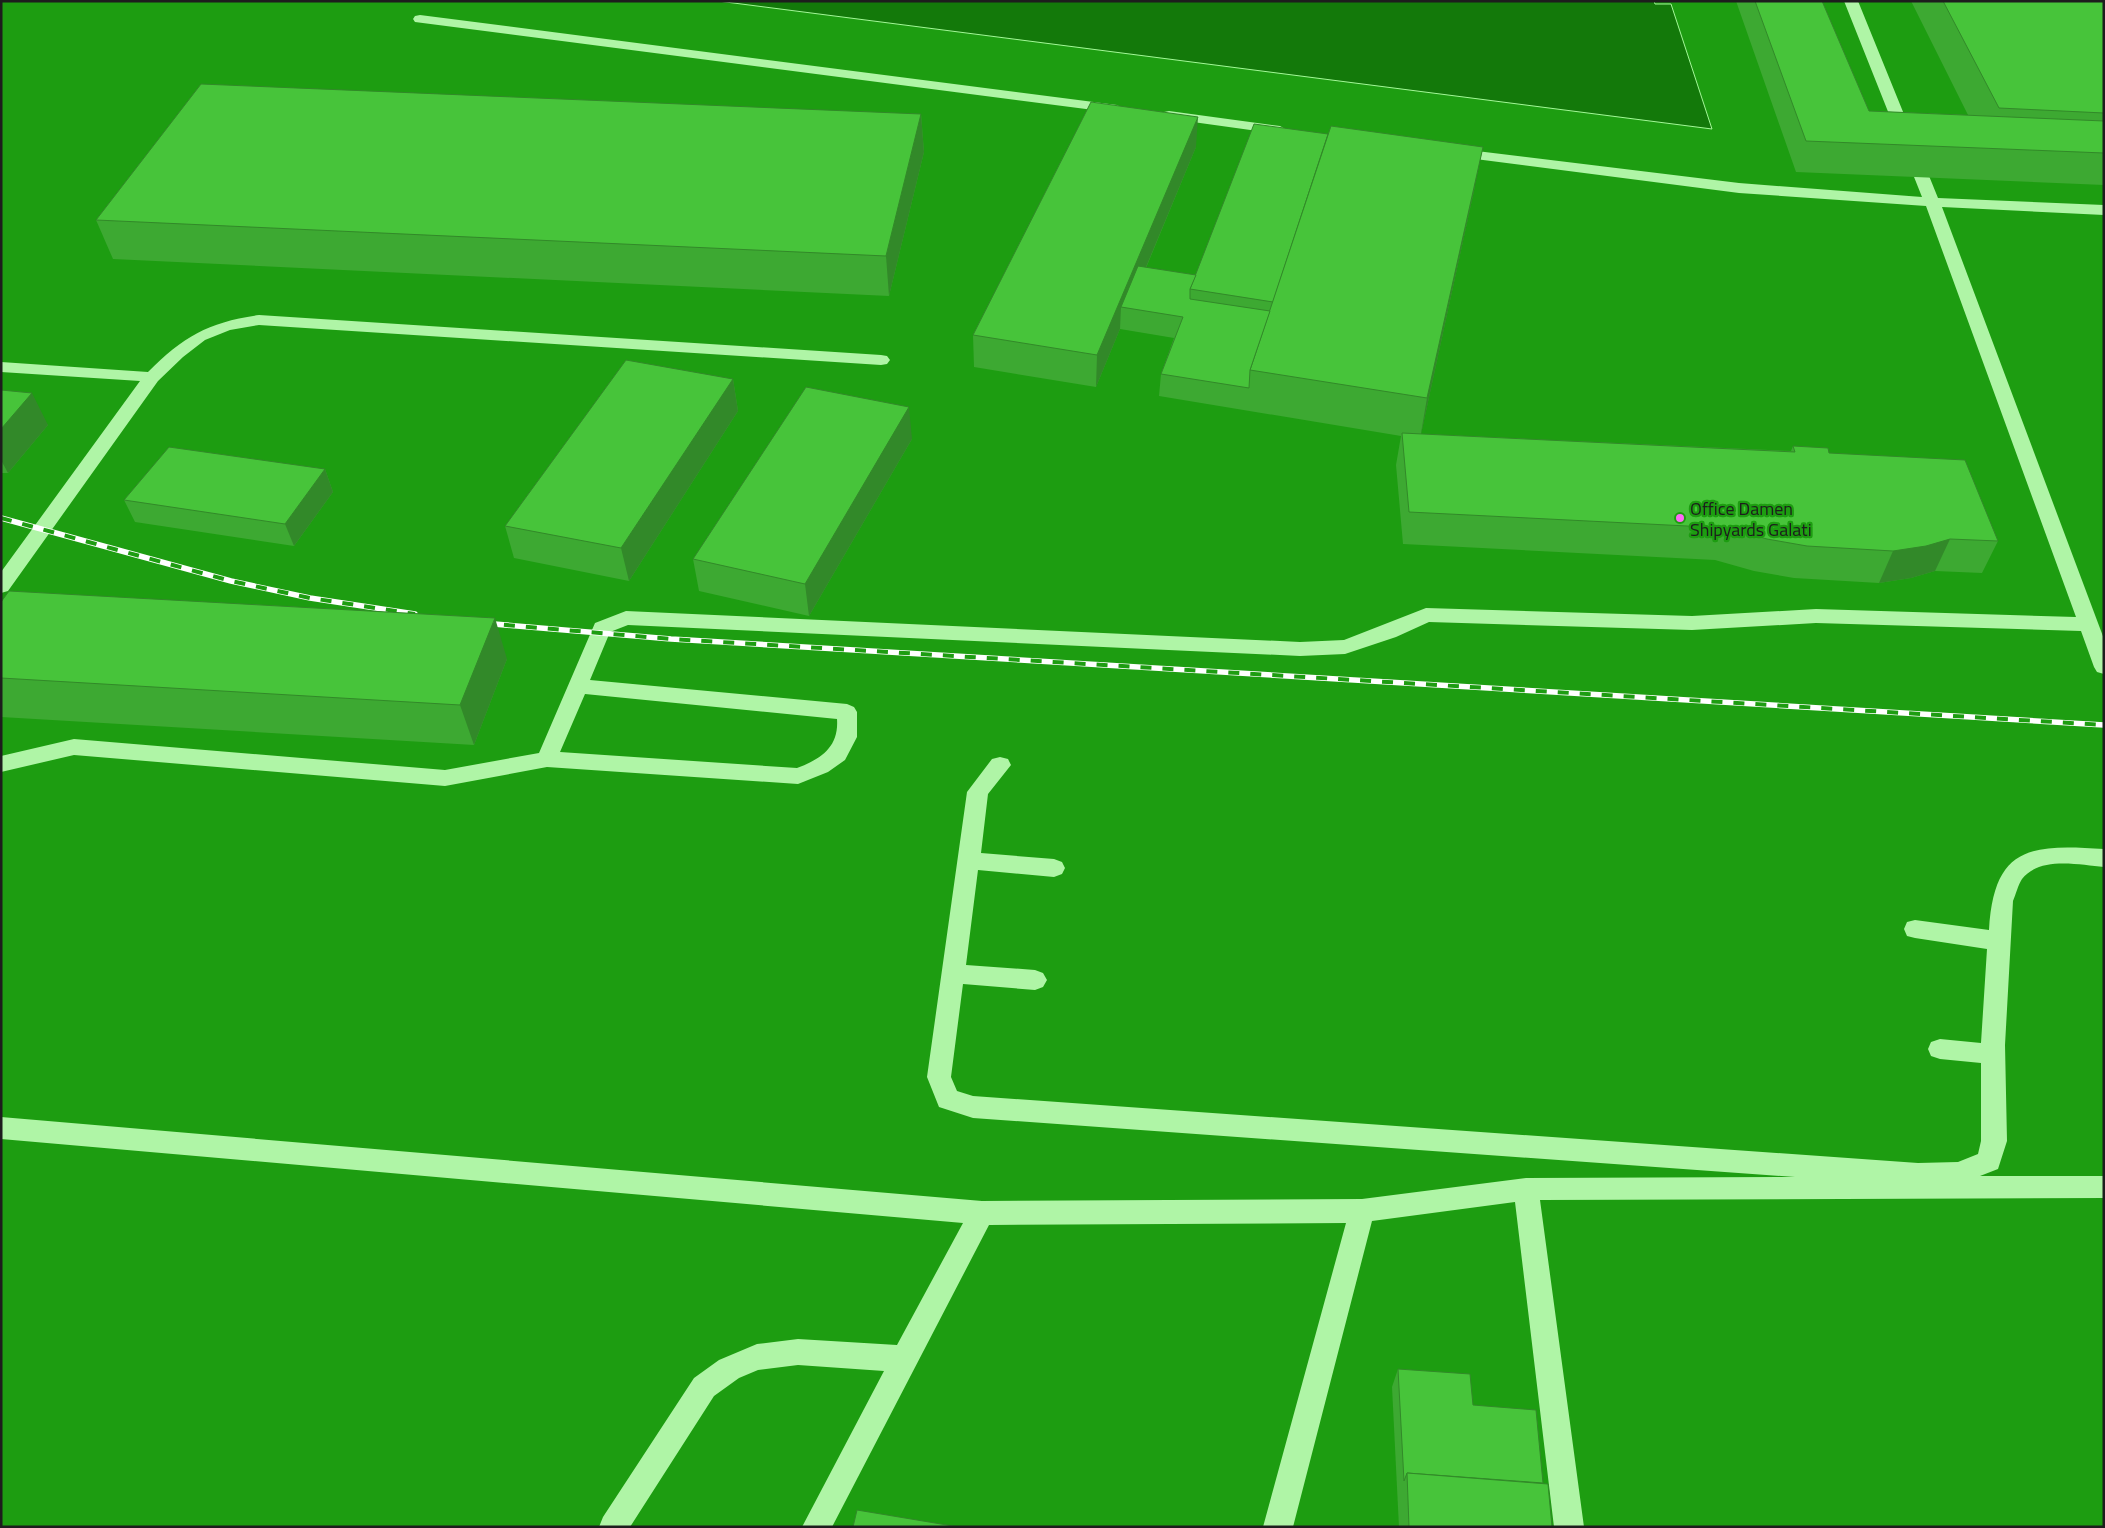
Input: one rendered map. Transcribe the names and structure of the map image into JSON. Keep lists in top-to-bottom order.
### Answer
{
  "places": ["Office Damen Shipyards Galati"]
}
